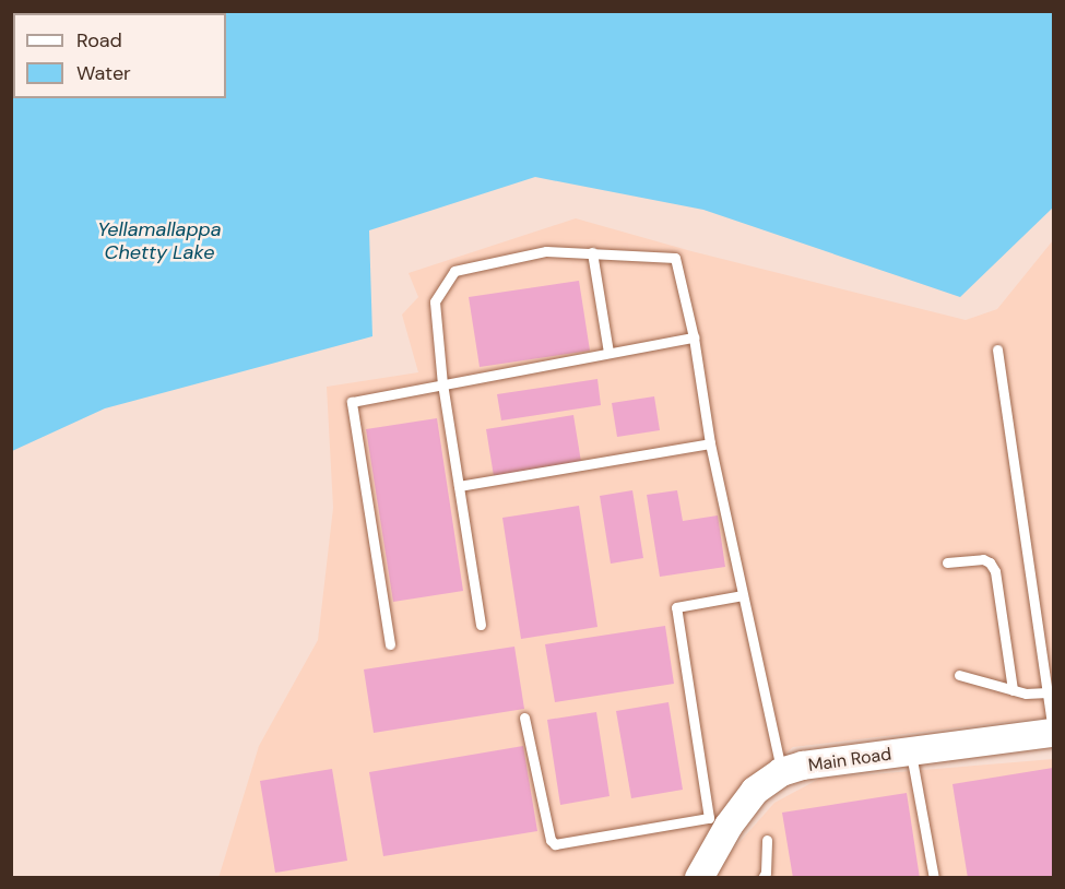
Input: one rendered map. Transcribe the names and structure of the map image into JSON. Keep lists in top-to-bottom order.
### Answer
{
  "streets": {
    "street": ["Main Road"]
  },
  "water": ["Yellamallappa Chetty Lake"],
  "legend": ["Road", "Water"]
}
